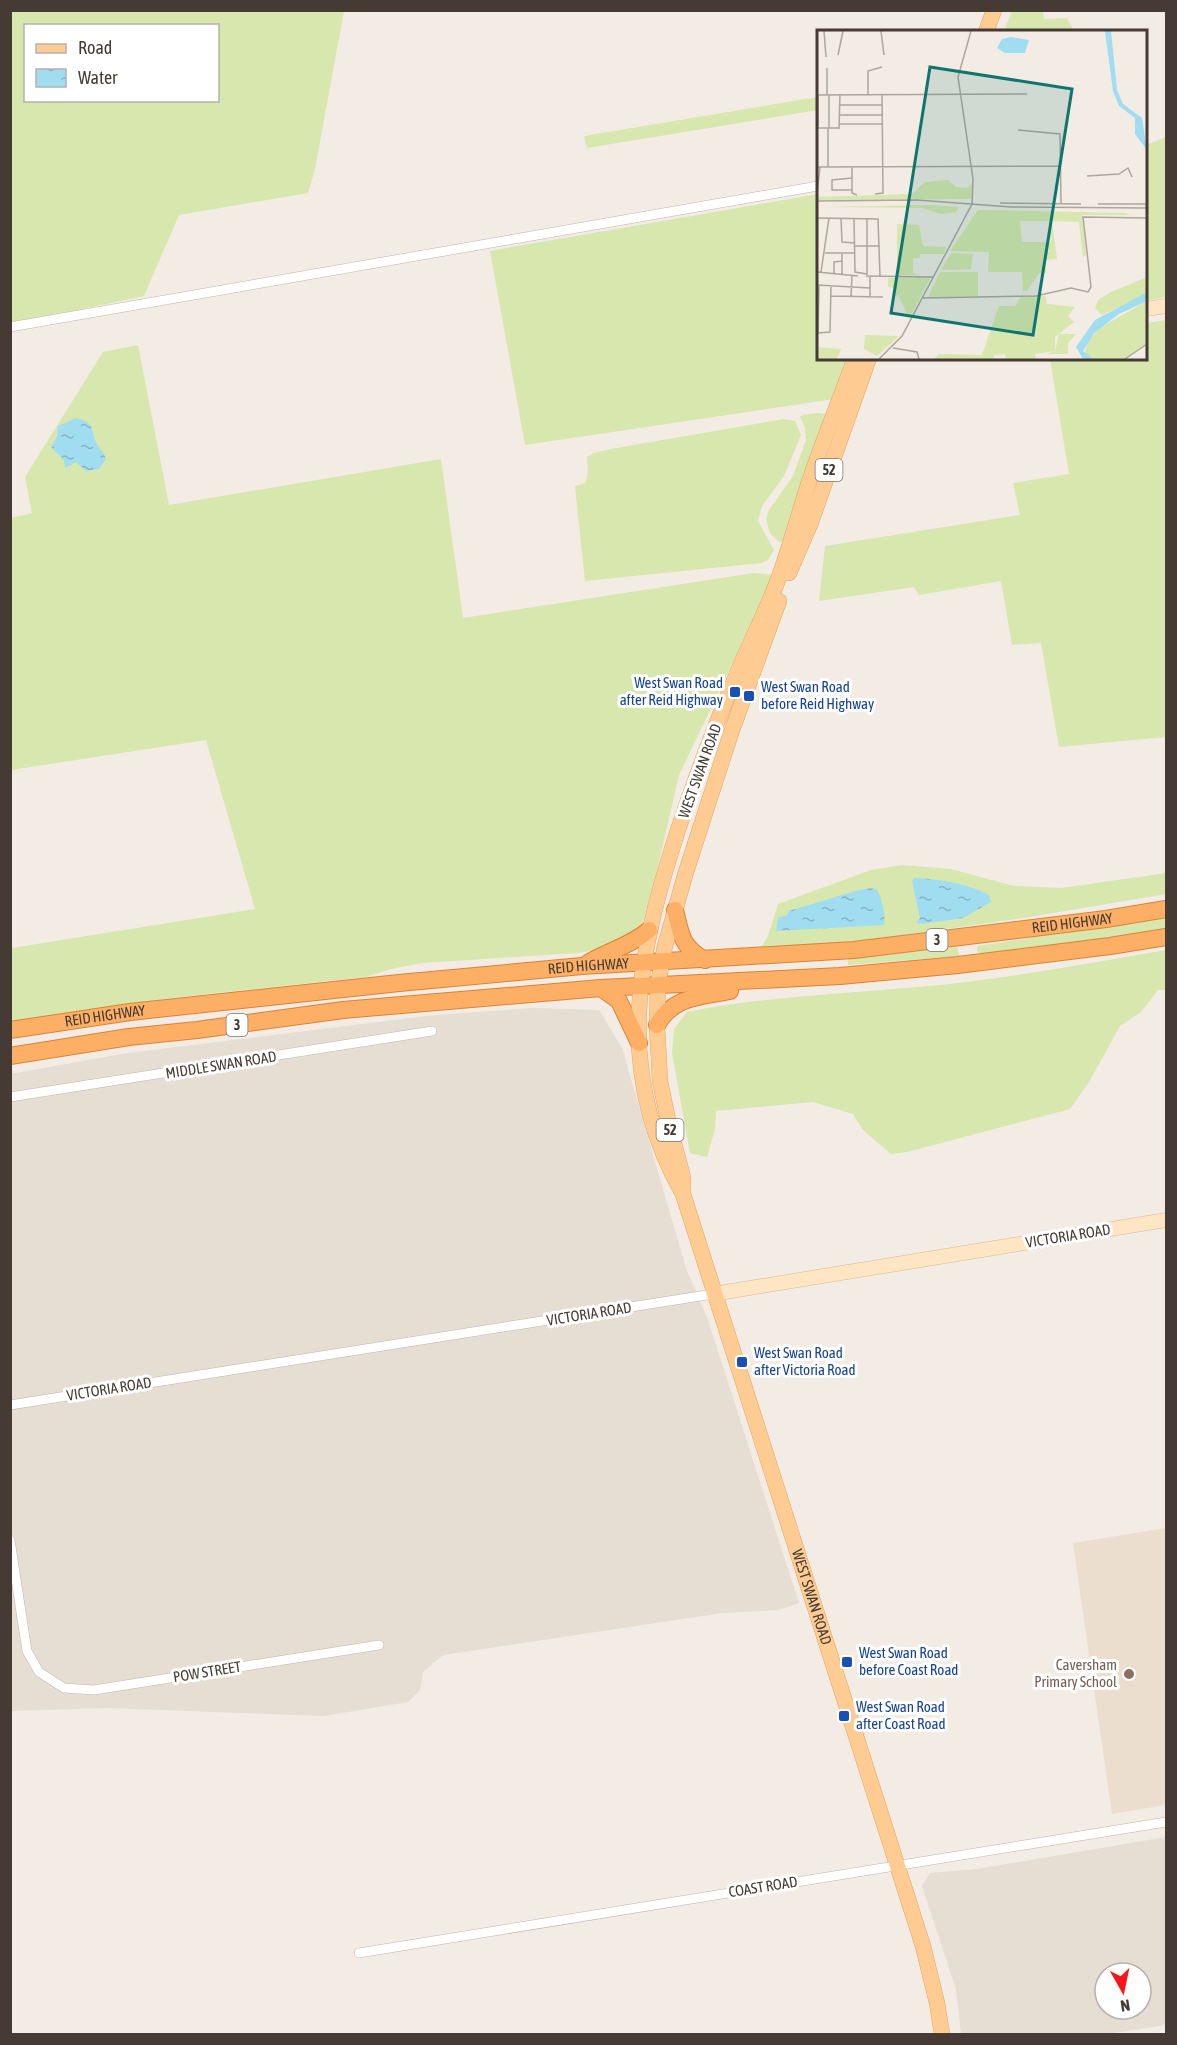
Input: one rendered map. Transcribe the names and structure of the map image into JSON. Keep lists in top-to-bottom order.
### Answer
{
  "streets": {
    "highway": ["REID HIGHWAY", "3"],
    "main road": ["52", "WEST SWAN ROAD"],
    "street": [
      "MIDDLE SWAN ROAD",
      "VICTORIA ROAD",
      "POW STREET",
      "COAST ROAD"
    ]
  },
  "crossings": [
    ["WEST SWAN ROAD", "REID HIGHWAY"],
    ["WEST SWAN ROAD", "VICTORIA ROAD"],
    ["WEST SWAN ROAD", "COAST ROAD"]
  ],
  "places": {
    "transit": [
      "West Swan Road after Reid Highway",
      "West Swan Road before Reid Highway",
      "West Swan Road after Victoria Road",
      "West Swan Road before Coast Road",
      "West Swan Road after Coast Road"
    ],
    "other": ["Caversham Primary School"]
  },
  "legend": ["Road", "Water"],
  "north": "bottom"
}
